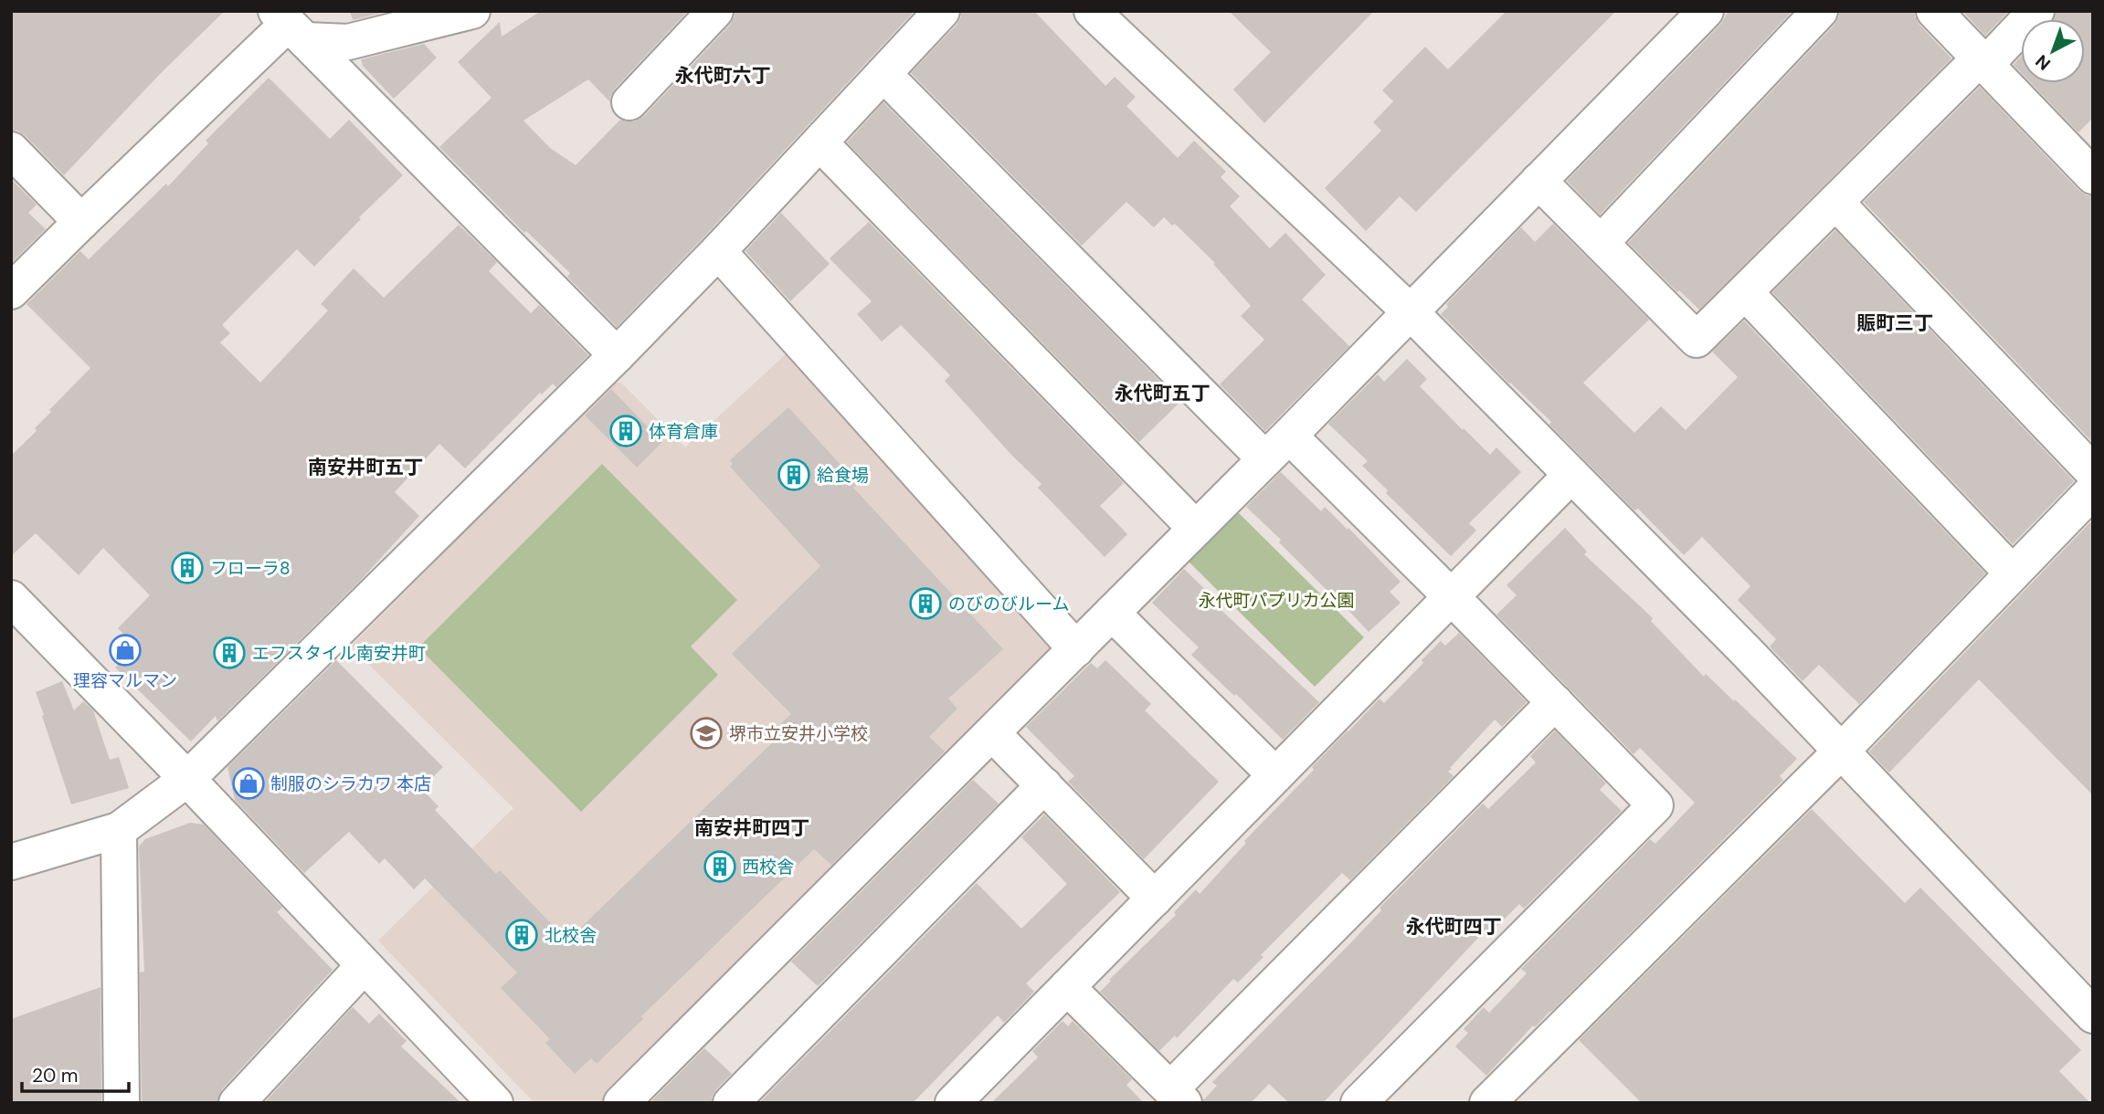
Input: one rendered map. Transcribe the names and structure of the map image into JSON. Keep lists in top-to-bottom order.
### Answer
{
  "districts": [
    "永代町六丁",
    "賑町三丁",
    "永代町五丁",
    "南安井町五丁",
    "南安井町四丁",
    "永代町四丁"
  ],
  "parks": ["永代町パプリカ公園"],
  "places": {
    "building": [
      "体育倉庫",
      "給食場",
      "フローラ8",
      "のびのびルーム",
      "エフスタイル南安井町",
      "西校舎",
      "北校舎"
    ],
    "shop": ["理容マルマン", "制服のシラカワ 本店"],
    "school or university": ["堺市立安井小学校"]
  },
  "scale_bar": "20 m",
  "north": "bottom left"
}
